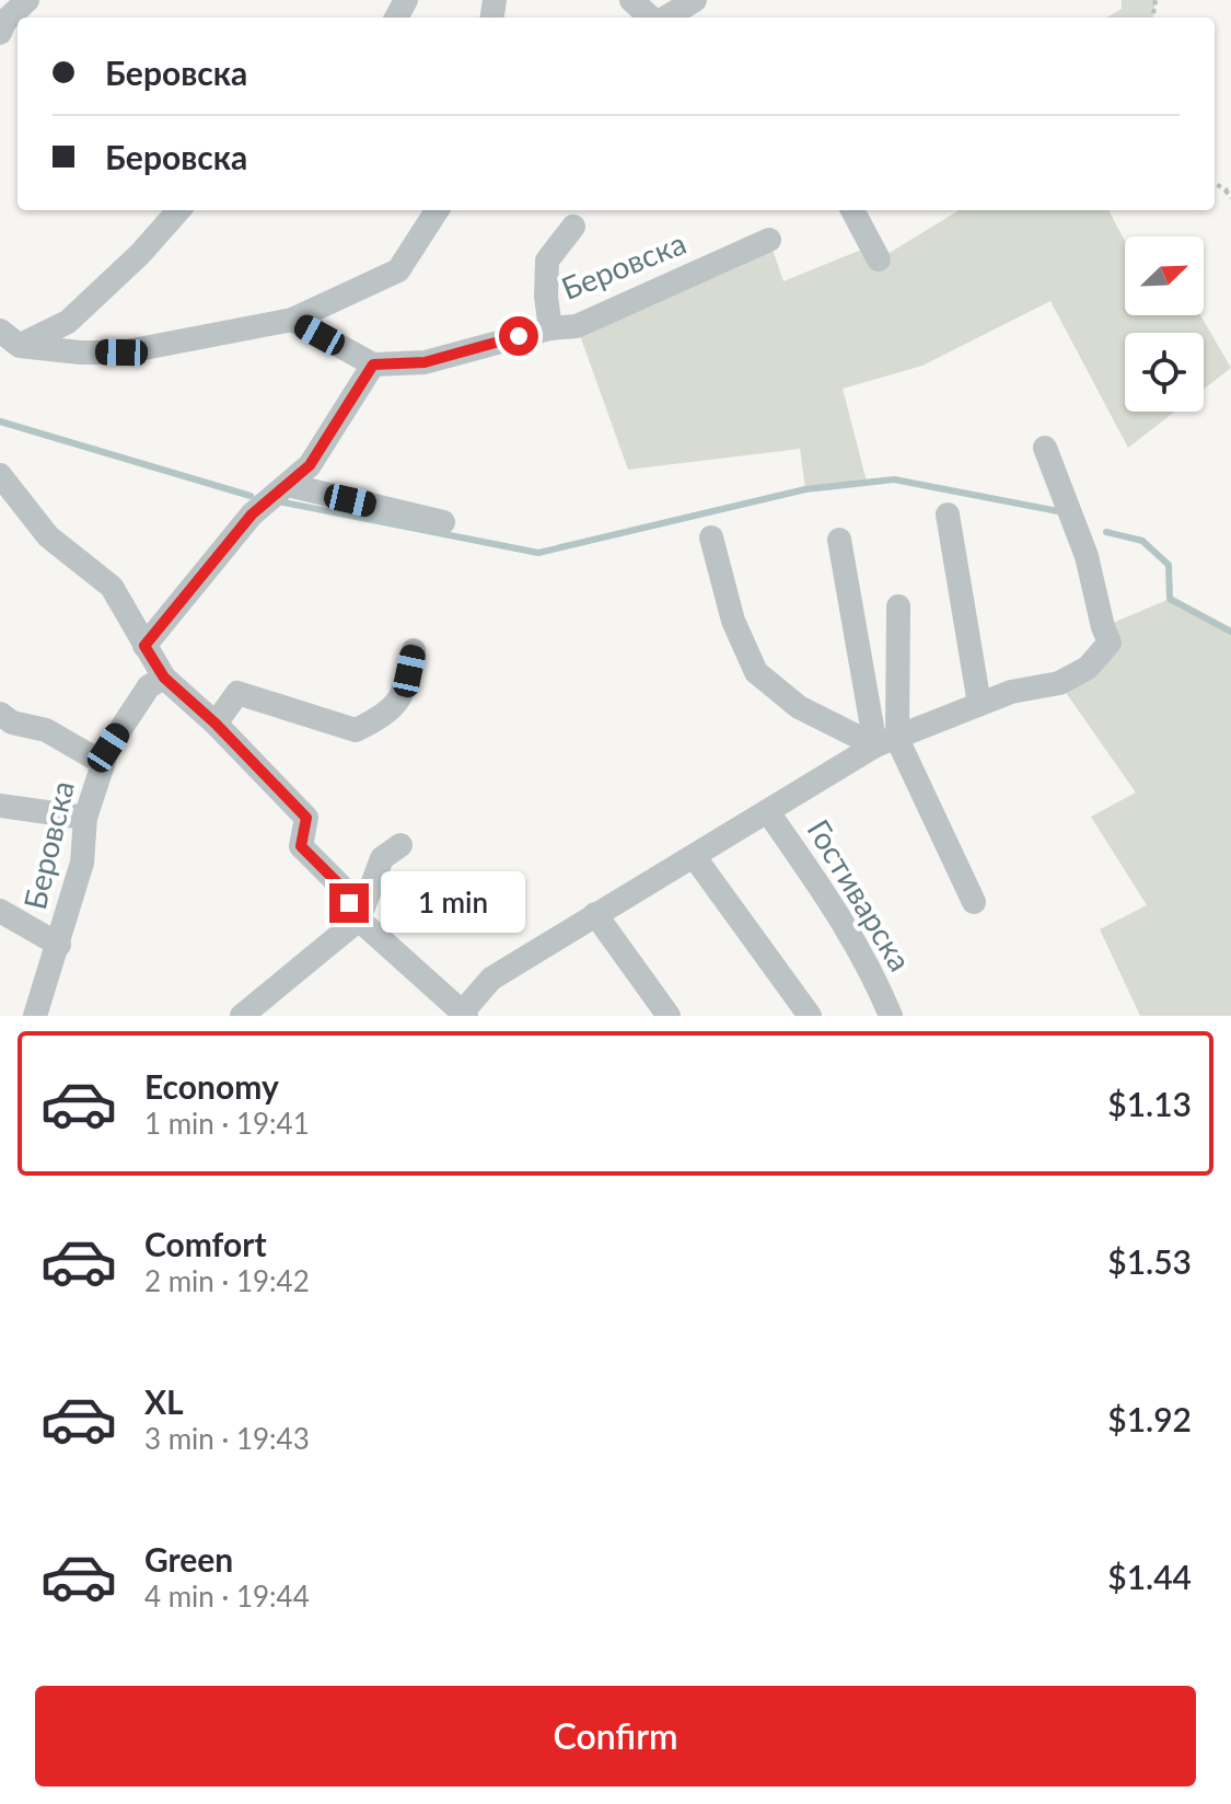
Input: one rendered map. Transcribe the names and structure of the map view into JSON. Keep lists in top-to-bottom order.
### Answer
{
  "streets": {
    "street": ["Беровска", "Гостиварска"]
  },
  "north": "top right",
  "page": {
    "banner": ["Беровска", "Беровска"],
    "bubble": "1 min",
    "list": [
      {
        "name": "Economy",
        "note": "1 min · 19:41",
        "value": "$1.13"
      },
      {
        "name": "Comfort",
        "note": "2 min · 19:42",
        "value": "$1.53"
      },
      {
        "name": "XL",
        "note": "3 min · 19:43",
        "value": "$1.92"
      },
      {
        "name": "Green",
        "note": "4 min · 19:44",
        "value": "$1.44"
      }
    ],
    "buttons": "Confirm"
  }
}
